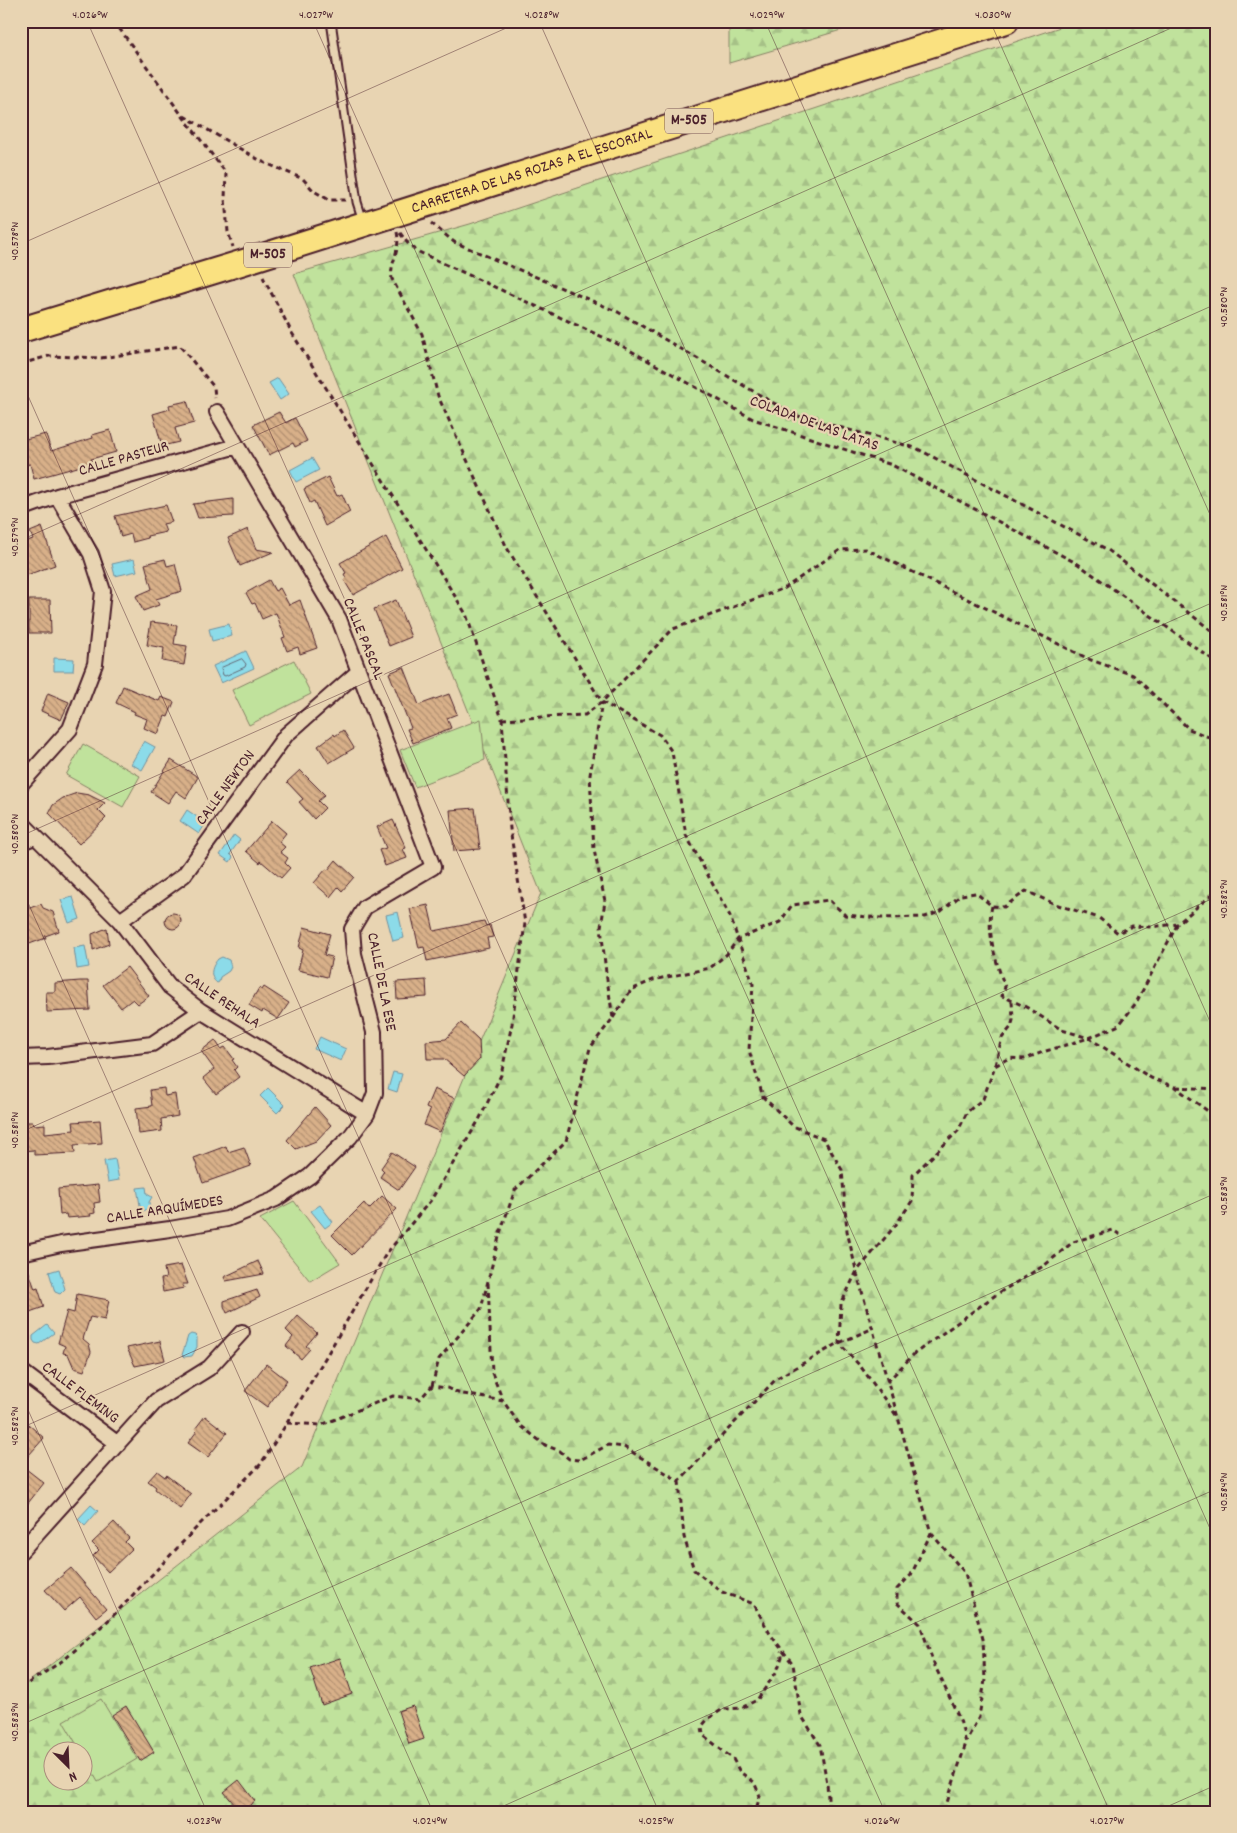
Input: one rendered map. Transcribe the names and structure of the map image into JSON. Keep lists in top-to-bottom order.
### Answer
{
  "streets": {
    "highway": ["M-505", "CARRETERA DE LAS ROZAS A EL ESCORIAL"],
    "street": [
      "CALLE PASTEUR",
      "CALLE PASCAL",
      "CALLE NEWTON",
      "CALLE DE LA ESE",
      "CALLE REHALA",
      "CALLE ARQUÍMEDES",
      "CALLE FLEMING"
    ],
    "path": ["COLADA DE LAS LATAS"]
  },
  "crossings": [
    ["M-505", "CARRETERA DE LAS ROZAS A EL ESCORIAL"],
    ["CALLE PASTEUR", "CALLE PASCAL"],
    ["CALLE PASCAL", "CALLE NEWTON"],
    ["CALLE PASCAL", "CALLE DE LA ESE"],
    ["CALLE NEWTON", "CALLE REHALA"],
    ["CALLE DE LA ESE", "CALLE REHALA"],
    ["CALLE DE LA ESE", "CALLE ARQUÍMEDES"],
    ["CALLE REHALA", "CALLE ARQUÍMEDES"]
  ],
  "north": "bottom right",
  "coordinates": [
    "4.026°W",
    "4.027°W",
    "4.028°W",
    "4.029°W",
    "4.030°W",
    "40.578°N",
    "40.580°N",
    "40.579°N",
    "40.581°N",
    "40.582°N",
    "40.583°N",
    "40.584°N",
    "4.023°W",
    "4.024°W",
    "4.025°W"
  ]
}
